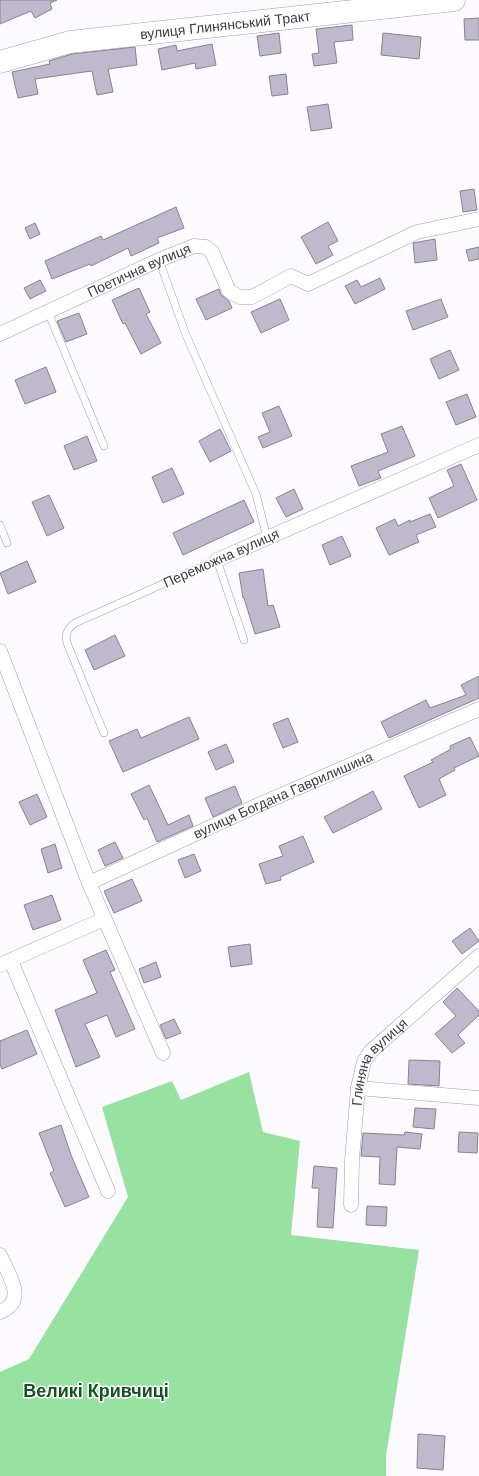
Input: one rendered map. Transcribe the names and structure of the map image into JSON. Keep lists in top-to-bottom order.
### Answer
{
  "streets": {
    "main road": ["вулиця Глинянський Тракт"],
    "street": [
      "Поетична вулиця",
      "Переможна вулиця",
      "вулиця Богдана Гаврилишина",
      "Глиняна вулиця"
    ]
  },
  "districts": ["Великі Кривчиці"]
}
